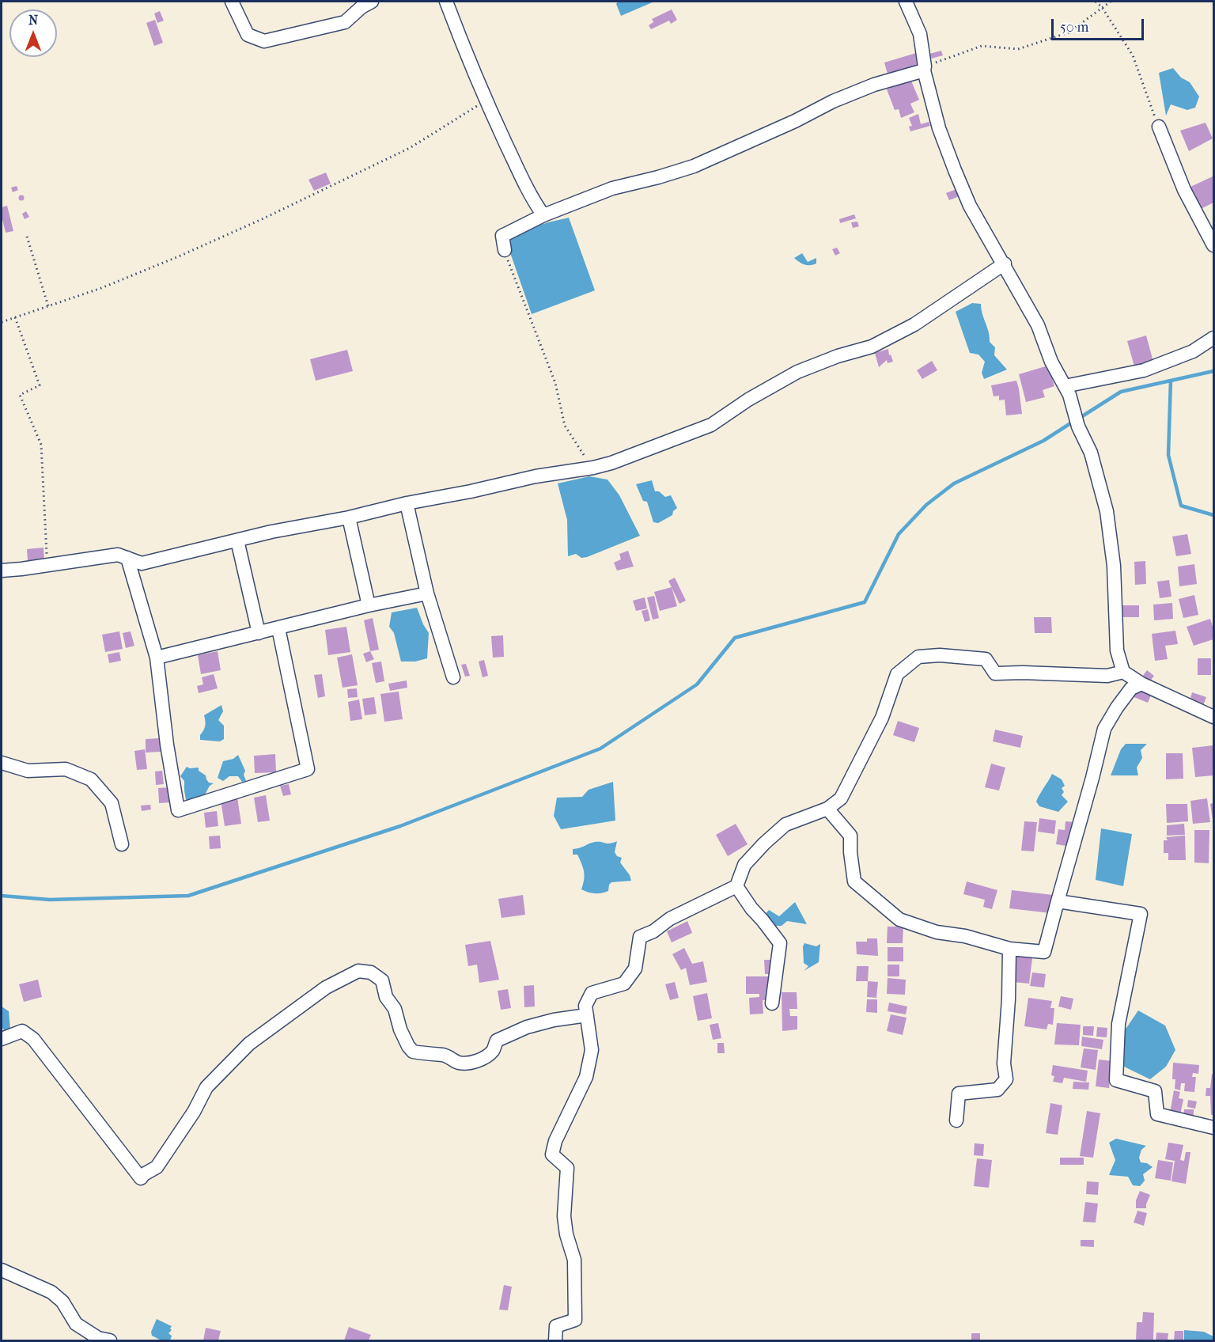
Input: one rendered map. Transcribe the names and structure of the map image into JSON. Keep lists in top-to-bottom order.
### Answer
{
  "scale_bar": "50 m",
  "north": "top"
}
